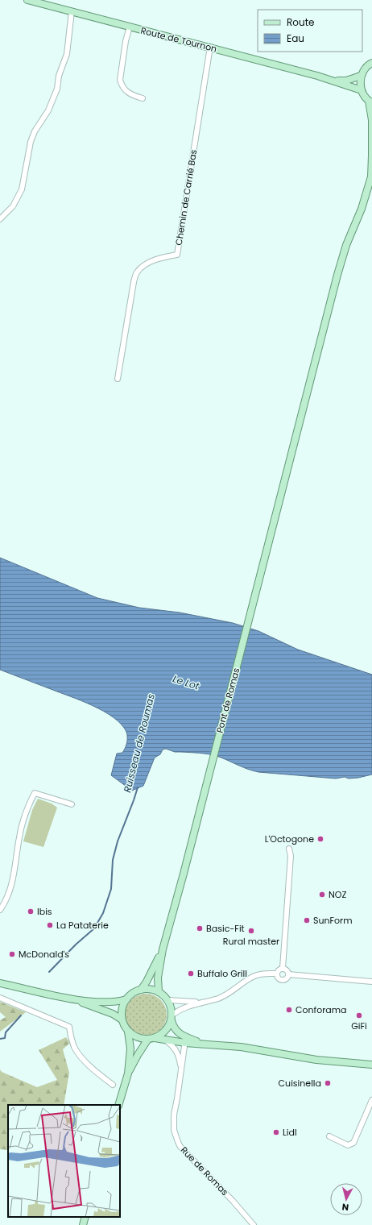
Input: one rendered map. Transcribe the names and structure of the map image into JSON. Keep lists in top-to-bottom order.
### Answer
{
  "streets": {
    "main road": ["Route de Tournon", "Pont de Romas"],
    "street": ["Chemin de Carrié Bas", "Rue de Romas"]
  },
  "crossings": [
    ["Route de Tournon", "Chemin de Carrié Bas"]
  ],
  "water": ["Le Lot", "Ruisseau de Roumas"],
  "places": [
    "L'Octogone",
    "NOZ",
    "Ibis",
    "SunForm",
    "La Pataterie",
    "Basic-Fit",
    "Rural master",
    "McDonald's",
    "Buffalo Grill",
    "Conforama",
    "GiFi",
    "Cuisinella",
    "Lidl"
  ],
  "legend": ["Route", "Eau"],
  "north": "bottom"
}
